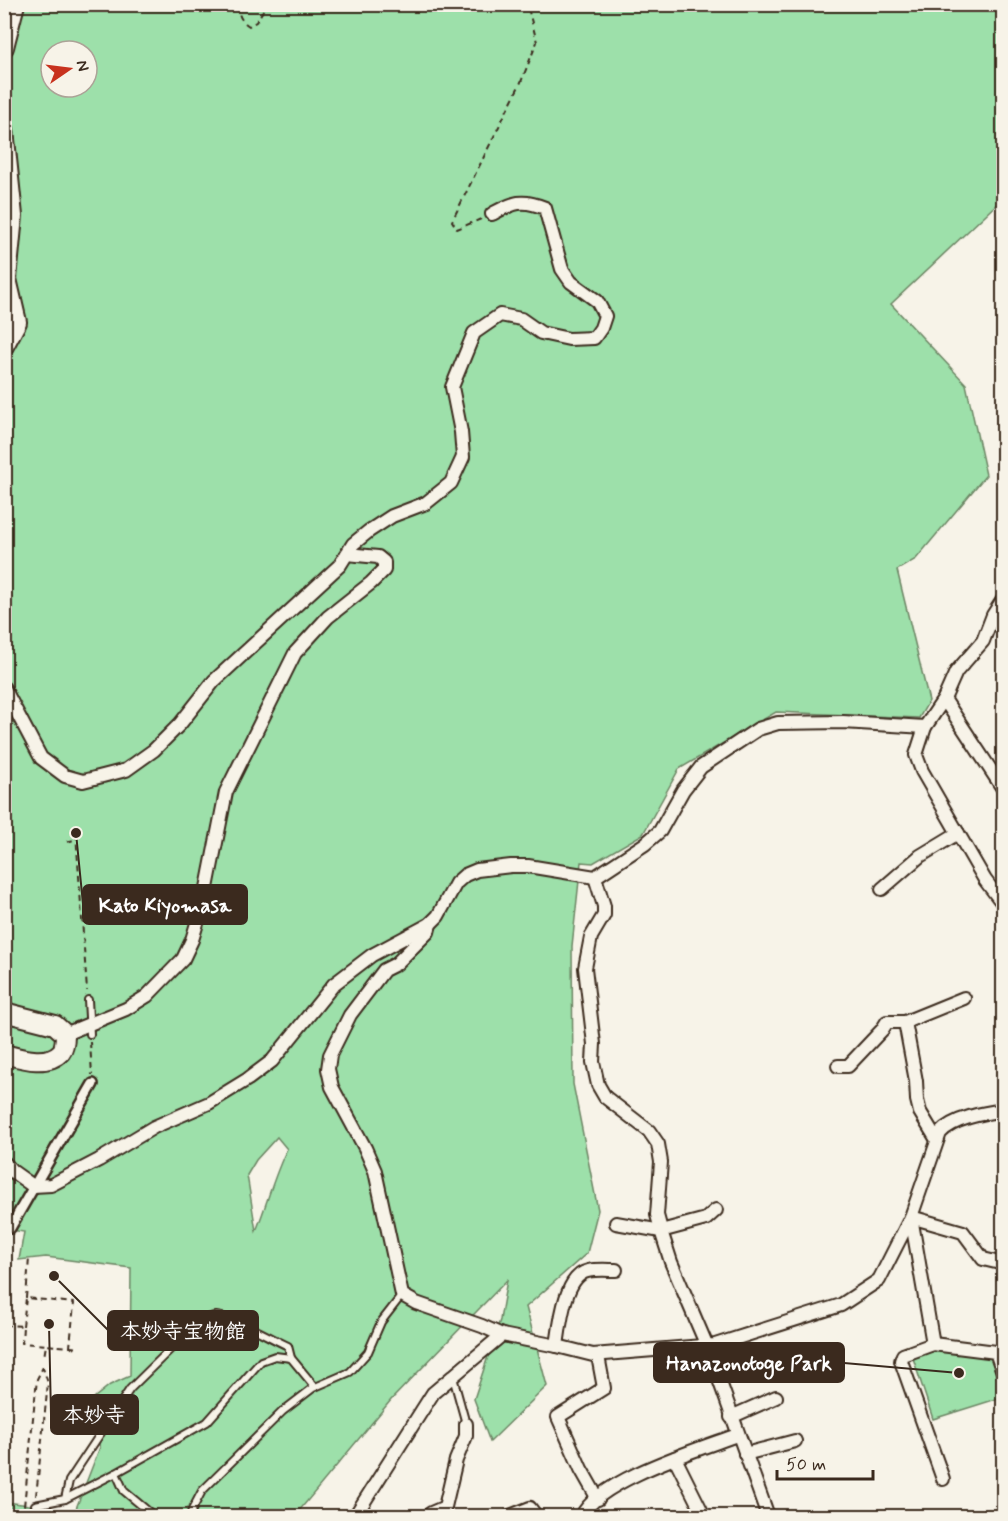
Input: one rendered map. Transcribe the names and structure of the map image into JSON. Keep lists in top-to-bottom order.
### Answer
{
  "places": [
    "Kato Kiyomasa",
    "本妙寺宝物館",
    "本妙寺",
    "Hanazonotoge Park"
  ],
  "scale_bar": "50 m",
  "north": "right"
}
